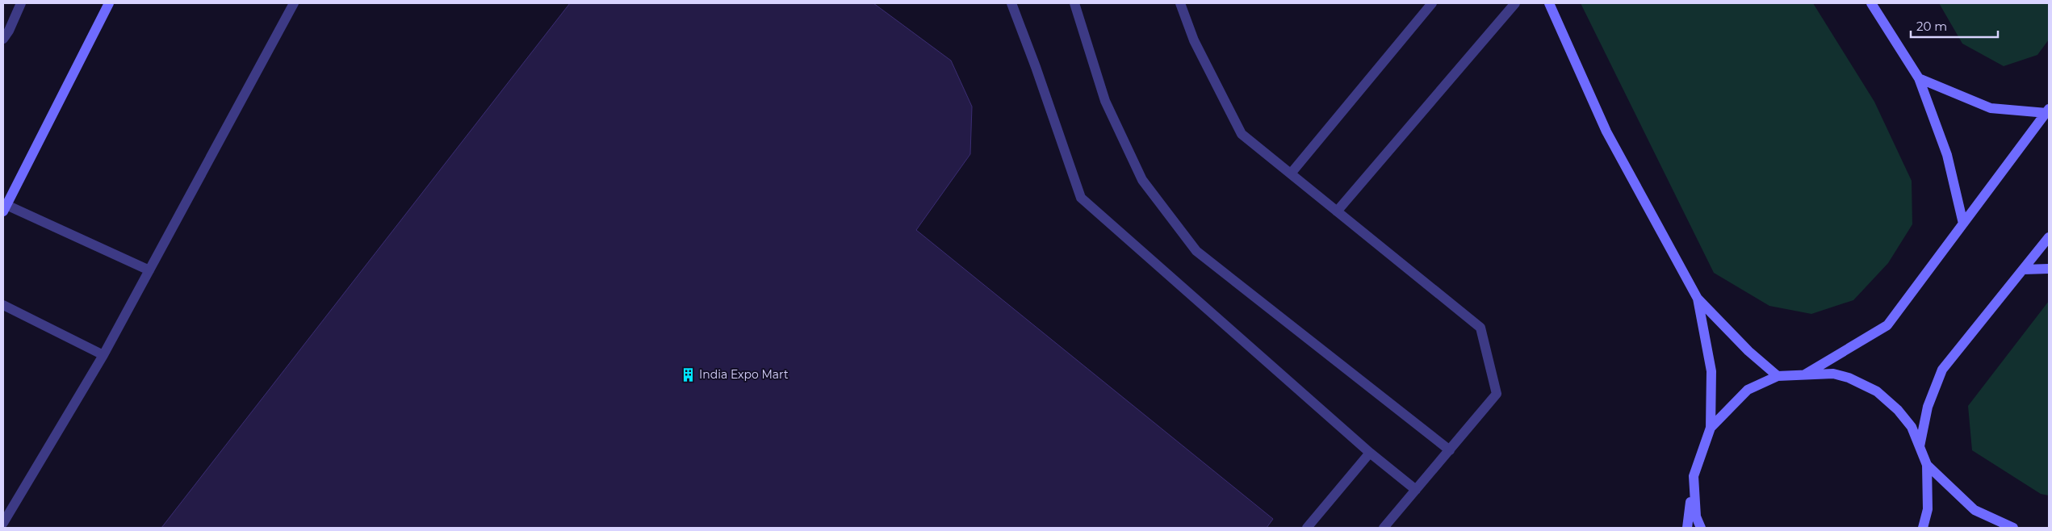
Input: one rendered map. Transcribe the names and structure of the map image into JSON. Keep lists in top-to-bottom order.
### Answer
{
  "places": {
    "building": ["India Expo Mart"]
  },
  "scale_bar": "20 m"
}
